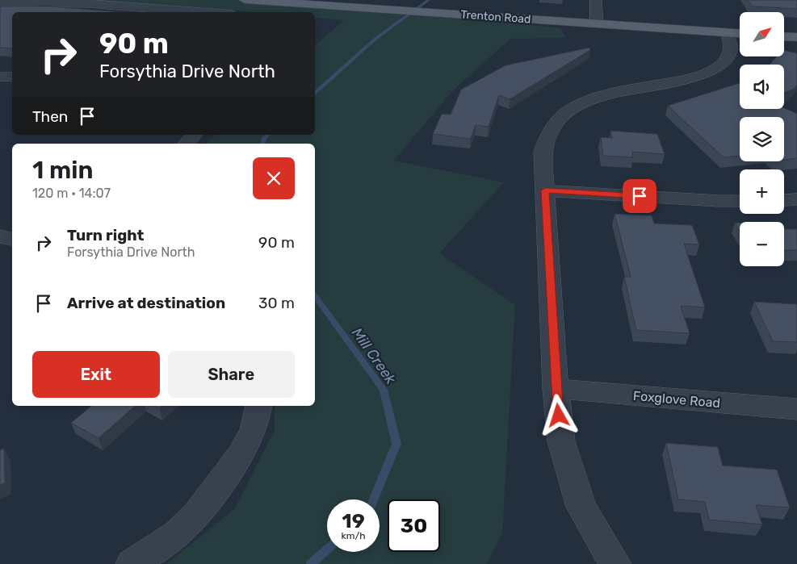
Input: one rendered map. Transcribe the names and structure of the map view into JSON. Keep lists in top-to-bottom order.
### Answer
{
  "streets": {
    "main road": ["Trenton Road"],
    "street": ["Foxglove Road"]
  },
  "water": ["Mill Creek"],
  "north": "top right",
  "page": {
    "map_buttons": ["+", "−"],
    "turn": ["90 m", "Forsythia Drive North"],
    "then": "Then",
    "heading": ["1 min", "120 m · 14:07"],
    "list": [
      {
        "name": "Turn right",
        "note": "Forsythia Drive North",
        "value": "90 m"
      },
      {
        "name": "Arrive at destination",
        "value": "30 m"
      }
    ],
    "buttons": ["Exit", "Share"],
    "speed": "19 km/h",
    "limit": "30"
  }
}
